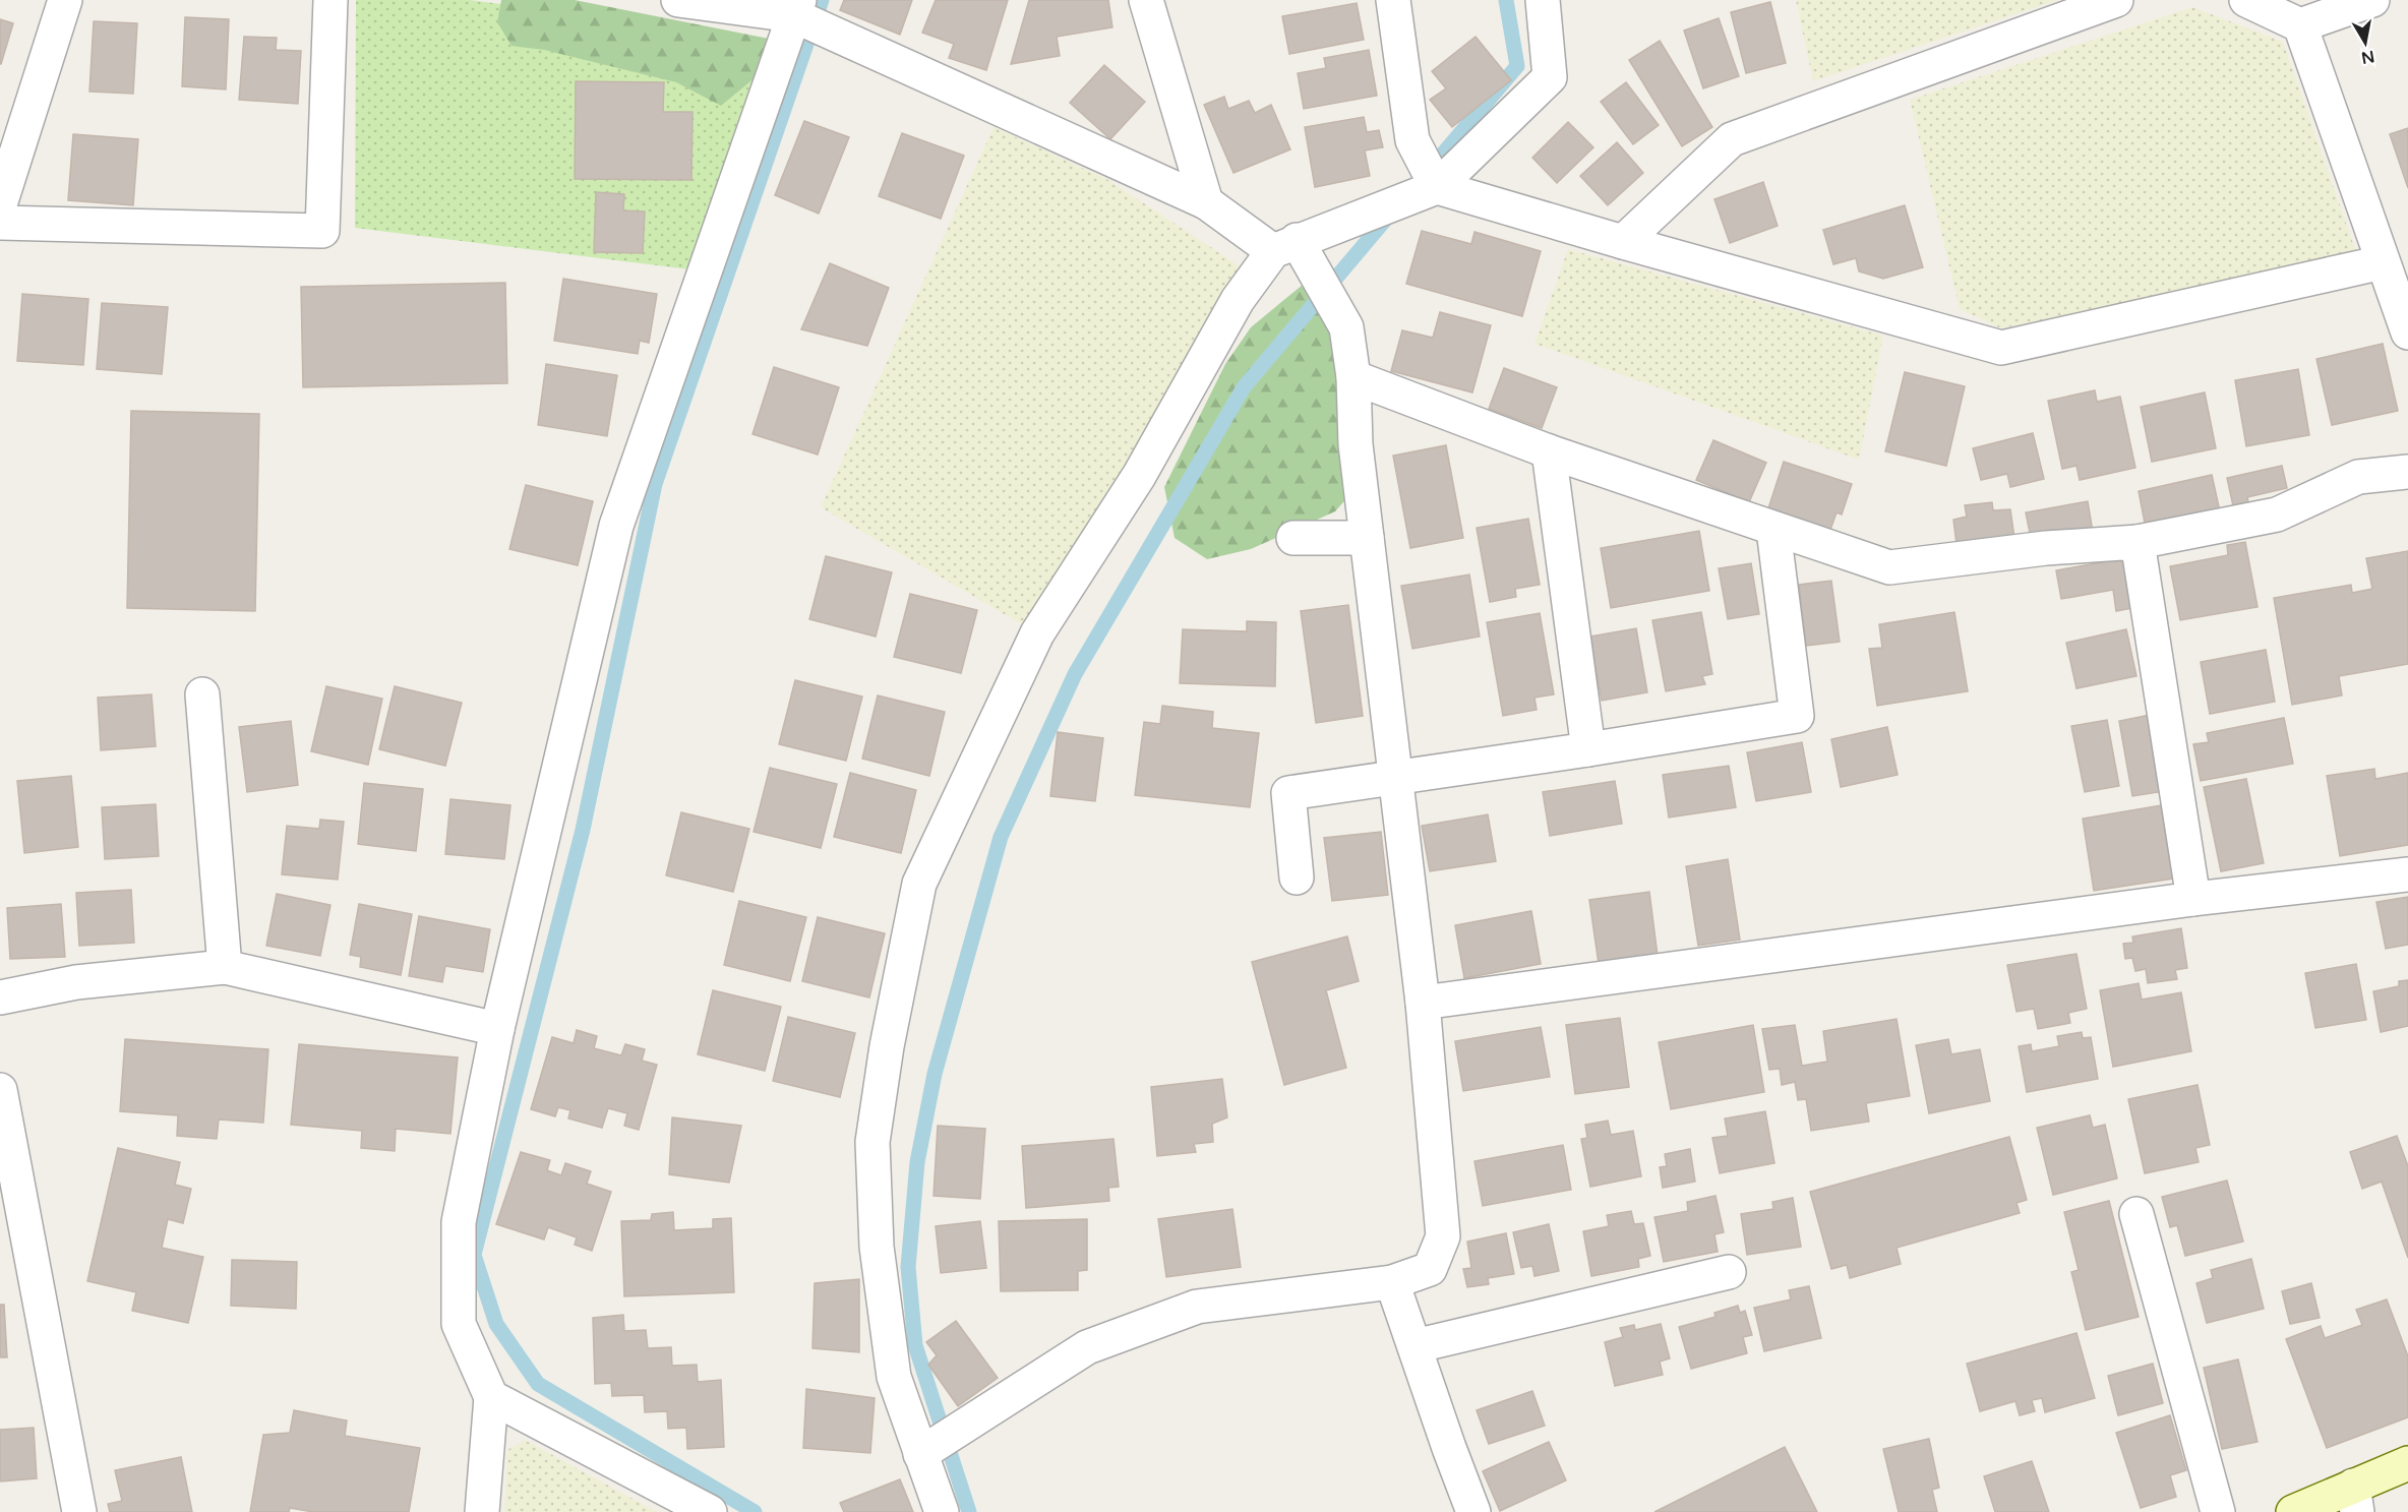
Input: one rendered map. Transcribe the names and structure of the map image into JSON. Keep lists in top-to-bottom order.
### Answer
{
  "north": "bottom"
}
